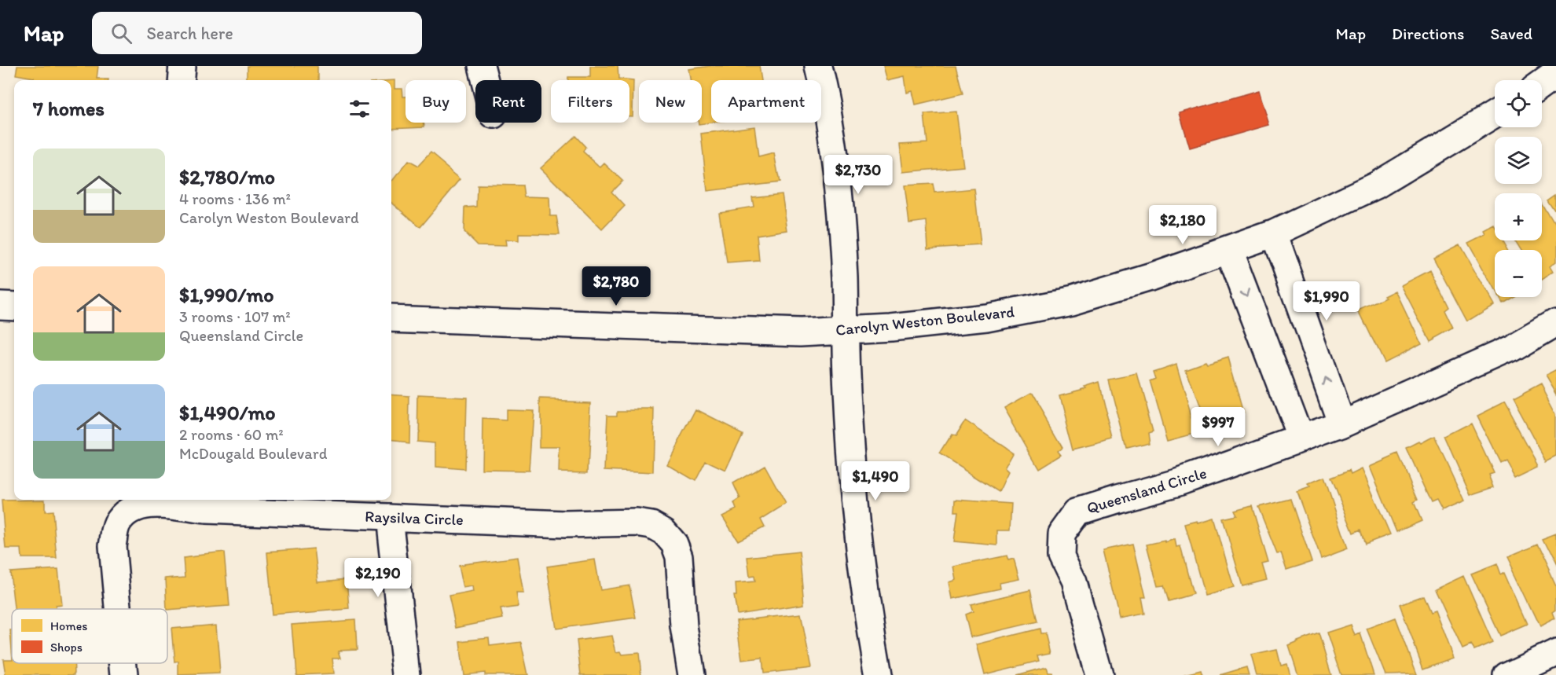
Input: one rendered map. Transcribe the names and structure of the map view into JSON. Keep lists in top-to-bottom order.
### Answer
{
  "streets": {
    "street": ["Carolyn Weston Boulevard", "Queensland Circle", "Raysilva Circle"]
  },
  "legend": ["Homes", "Shops"],
  "page": {
    "header": "Map",
    "search": "Search here",
    "nav": ["Map", "Directions", "Saved"],
    "map_buttons": ["+", "−"],
    "chip": [
      "Buy",
      "Rent",
      "Filters",
      "New",
      "Apartment"
    ],
    "heading": "7 homes",
    "list": [
      {
        "name": "$2,780/mo",
        "note": "4 rooms · 136 m² · Carolyn Weston Boulevard"
      },
      {
        "name": "$1,990/mo",
        "note": "3 rooms · 107 m² · Queensland Circle"
      },
      {
        "name": "$1,490/mo",
        "note": "2 rooms · 60 m² · McDougald Boulevard"
      }
    ],
    "price": [
      "$2,730",
      "$2,180",
      "$2,780",
      "$1,990",
      "$997",
      "$1,490",
      "$2,190"
    ]
  }
}
